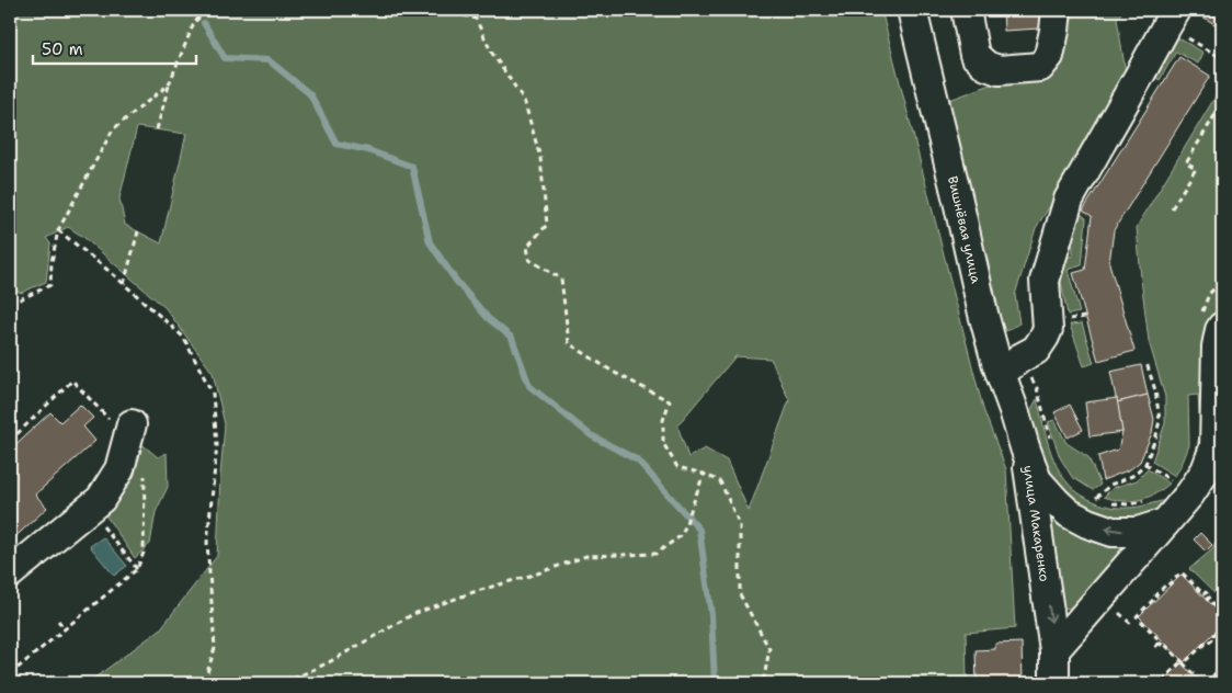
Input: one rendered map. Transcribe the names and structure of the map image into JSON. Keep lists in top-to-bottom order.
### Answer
{
  "streets": {
    "street": ["Вишнёвая улица", "улица Макаренко"]
  },
  "crossings": [
    ["Вишнёвая улица", "улица Макаренко"]
  ],
  "scale_bar": "50 m"
}
